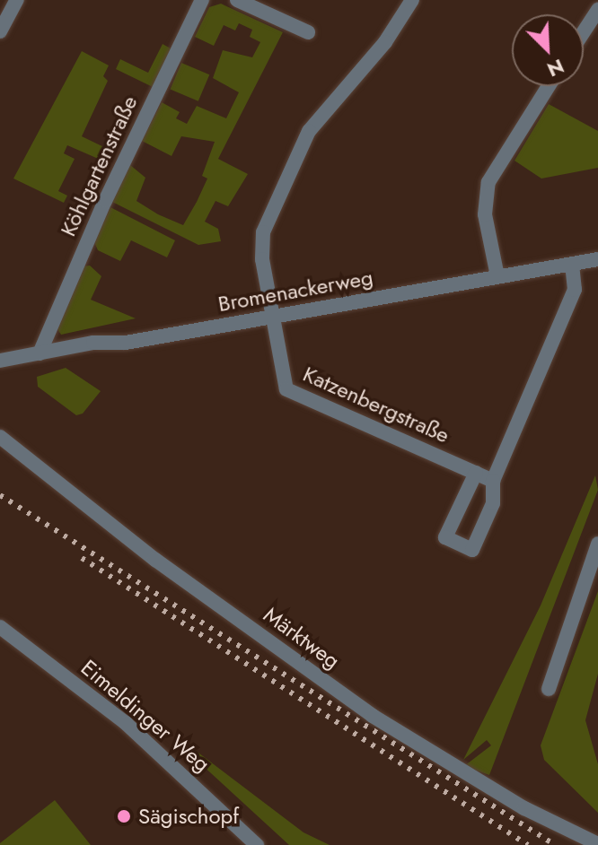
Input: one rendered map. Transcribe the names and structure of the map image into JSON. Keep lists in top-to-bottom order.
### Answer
{
  "streets": {
    "street": [
      "Köhlgartenstraße",
      "Bromenackerweg",
      "Katzenbergstraße",
      "Märktweg",
      "Eimeldinger Weg"
    ]
  },
  "crossings": [
    ["Köhlgartenstraße", "Bromenackerweg"],
    ["Bromenackerweg", "Katzenbergstraße"]
  ],
  "places": ["Sägischopf"],
  "north": "bottom right"
}
